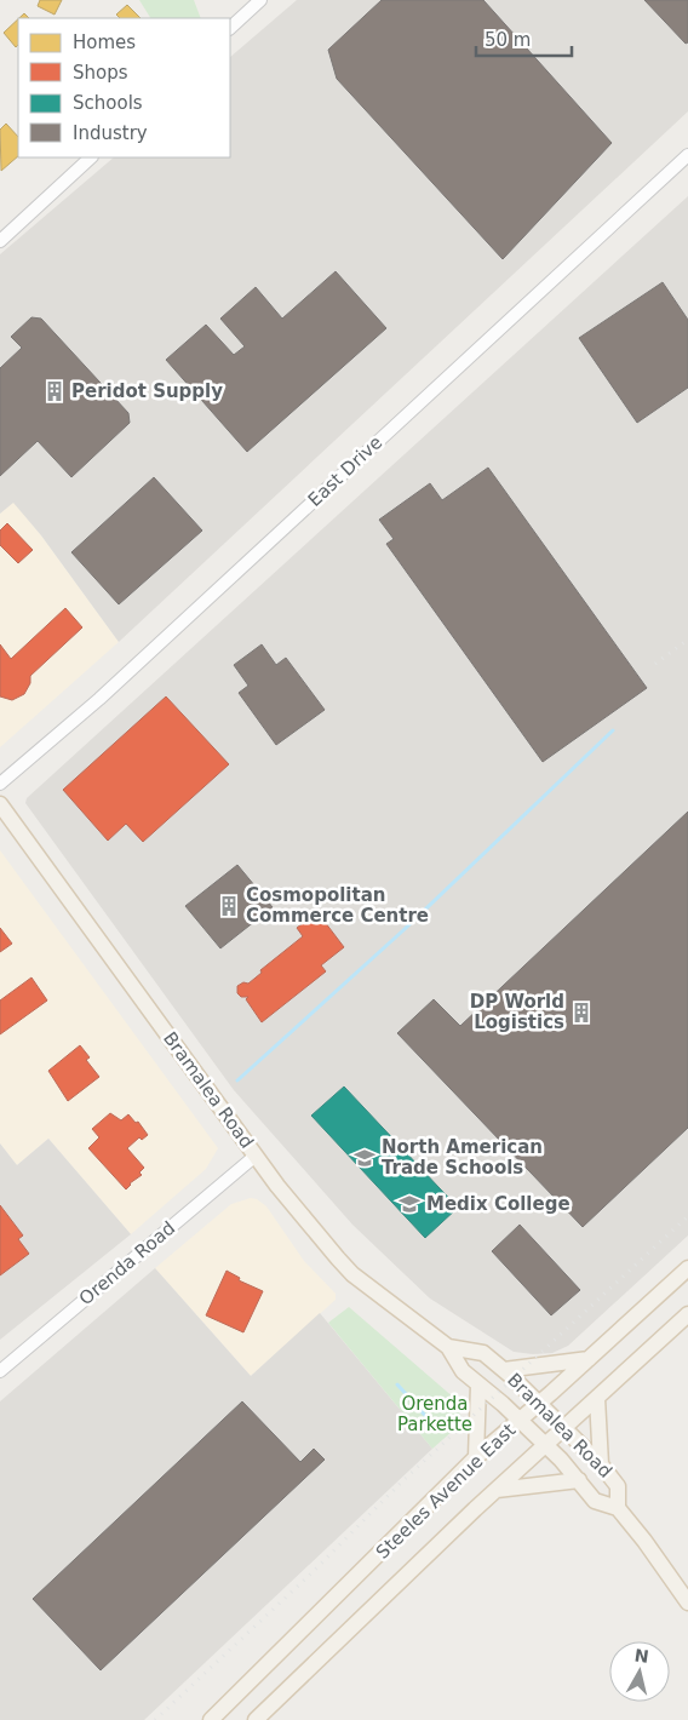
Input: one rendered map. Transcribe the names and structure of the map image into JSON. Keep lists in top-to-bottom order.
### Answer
{
  "streets": {
    "main road": ["Bramalea Road", "Steeles Avenue East"],
    "street": ["East Drive", "Orenda Road"]
  },
  "crossings": [
    ["Bramalea Road", "Orenda Road"],
    ["Bramalea Road", "Steeles Avenue East"]
  ],
  "parks": ["Orenda Parkette"],
  "places": {
    "building": ["Peridot Supply", "Cosmopolitan Commerce Centre", "DP World Logistics"],
    "school or university": ["North American Trade Schools", "Medix College"]
  },
  "legend": [
    "Homes",
    "Shops",
    "Schools",
    "Industry"
  ],
  "scale_bar": "50 m",
  "north": "top"
}
